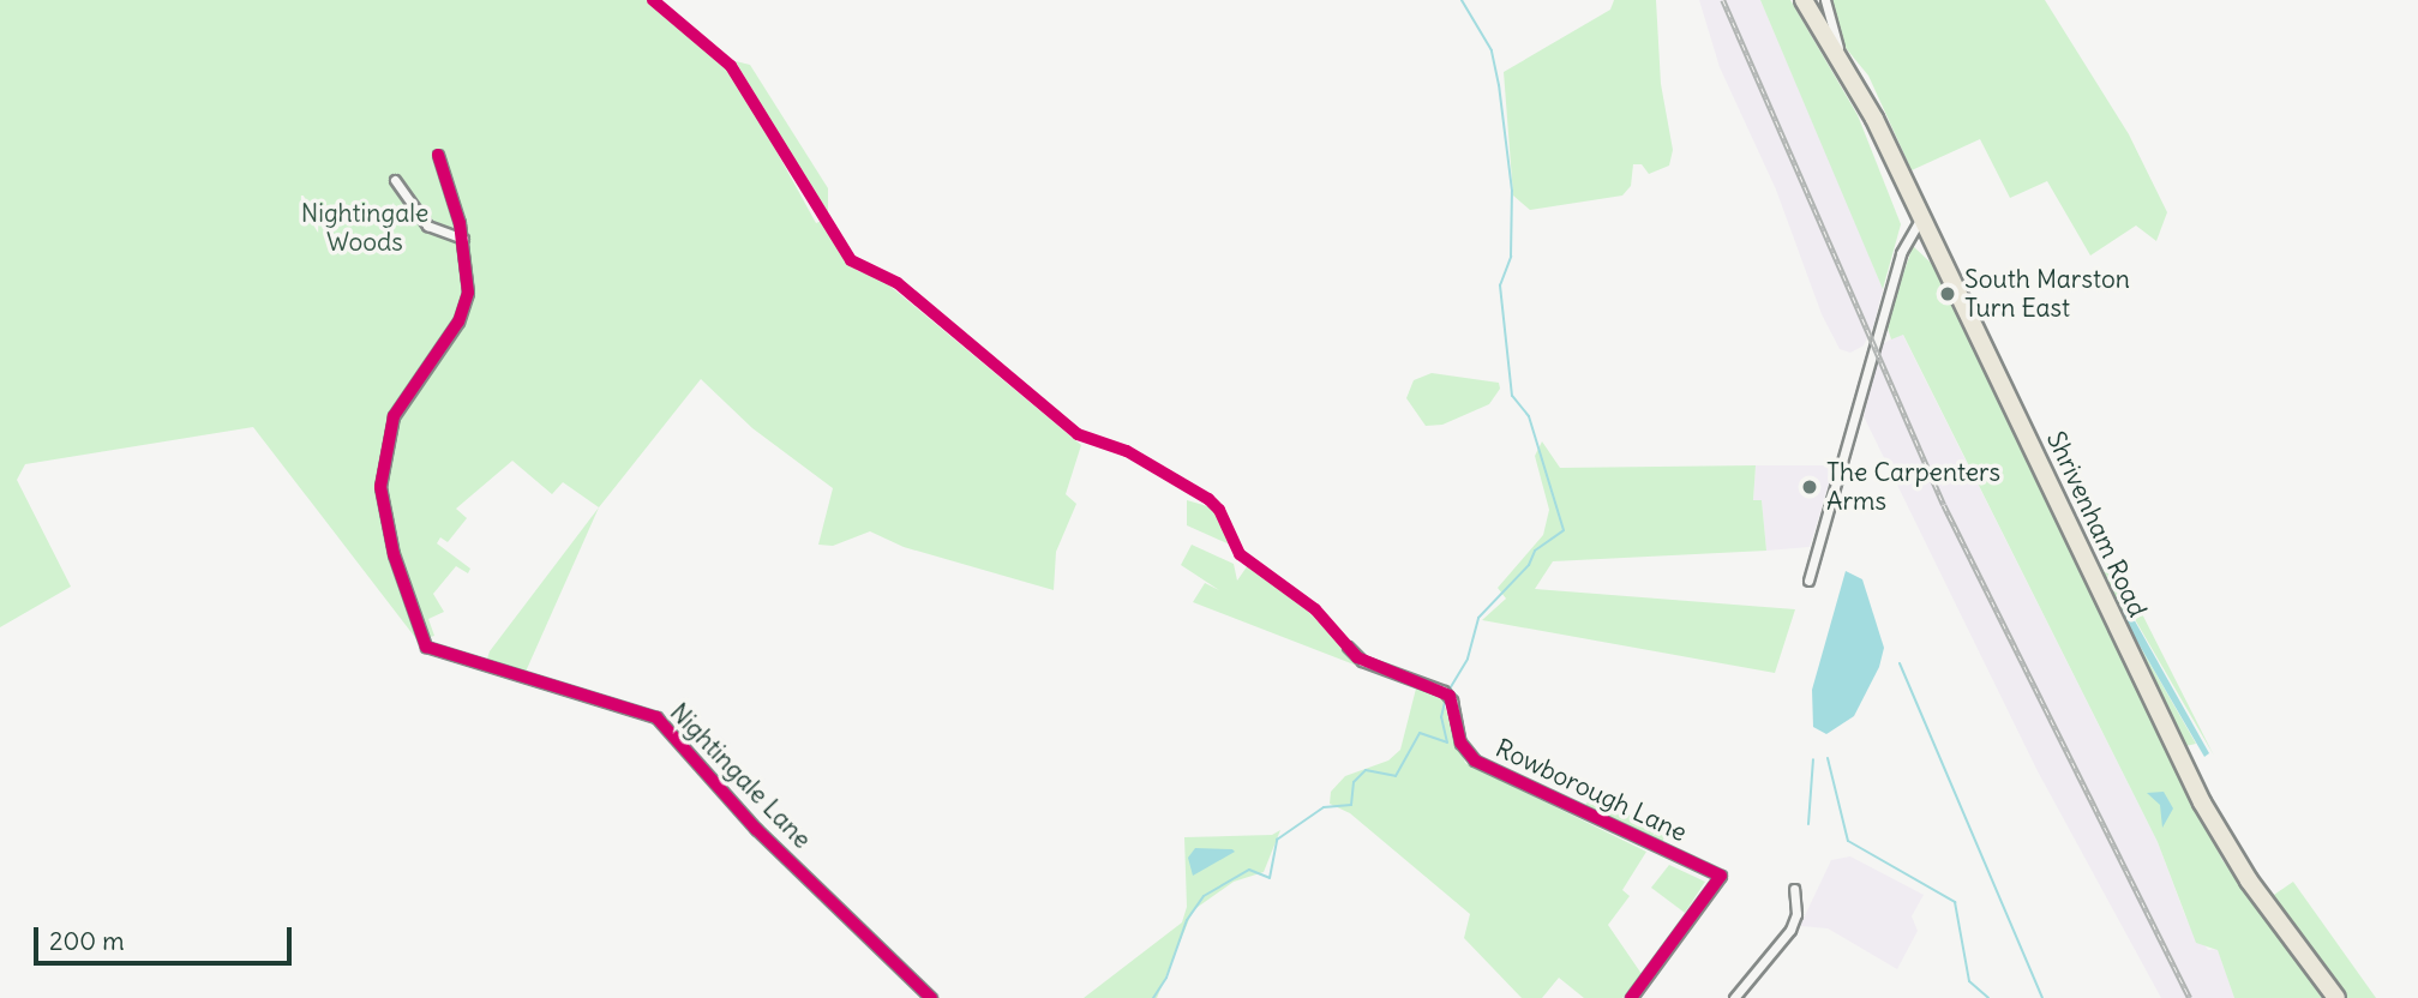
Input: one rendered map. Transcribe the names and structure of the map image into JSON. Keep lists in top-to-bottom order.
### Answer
{
  "streets": {
    "highway": ["Shrivenham Road"],
    "street": ["Nightingale Lane", "Rowborough Lane"]
  },
  "parks": ["Nightingale Woods"],
  "places": ["South Marston Turn East", "The Carpenters Arms"],
  "scale_bar": "200 m"
}
